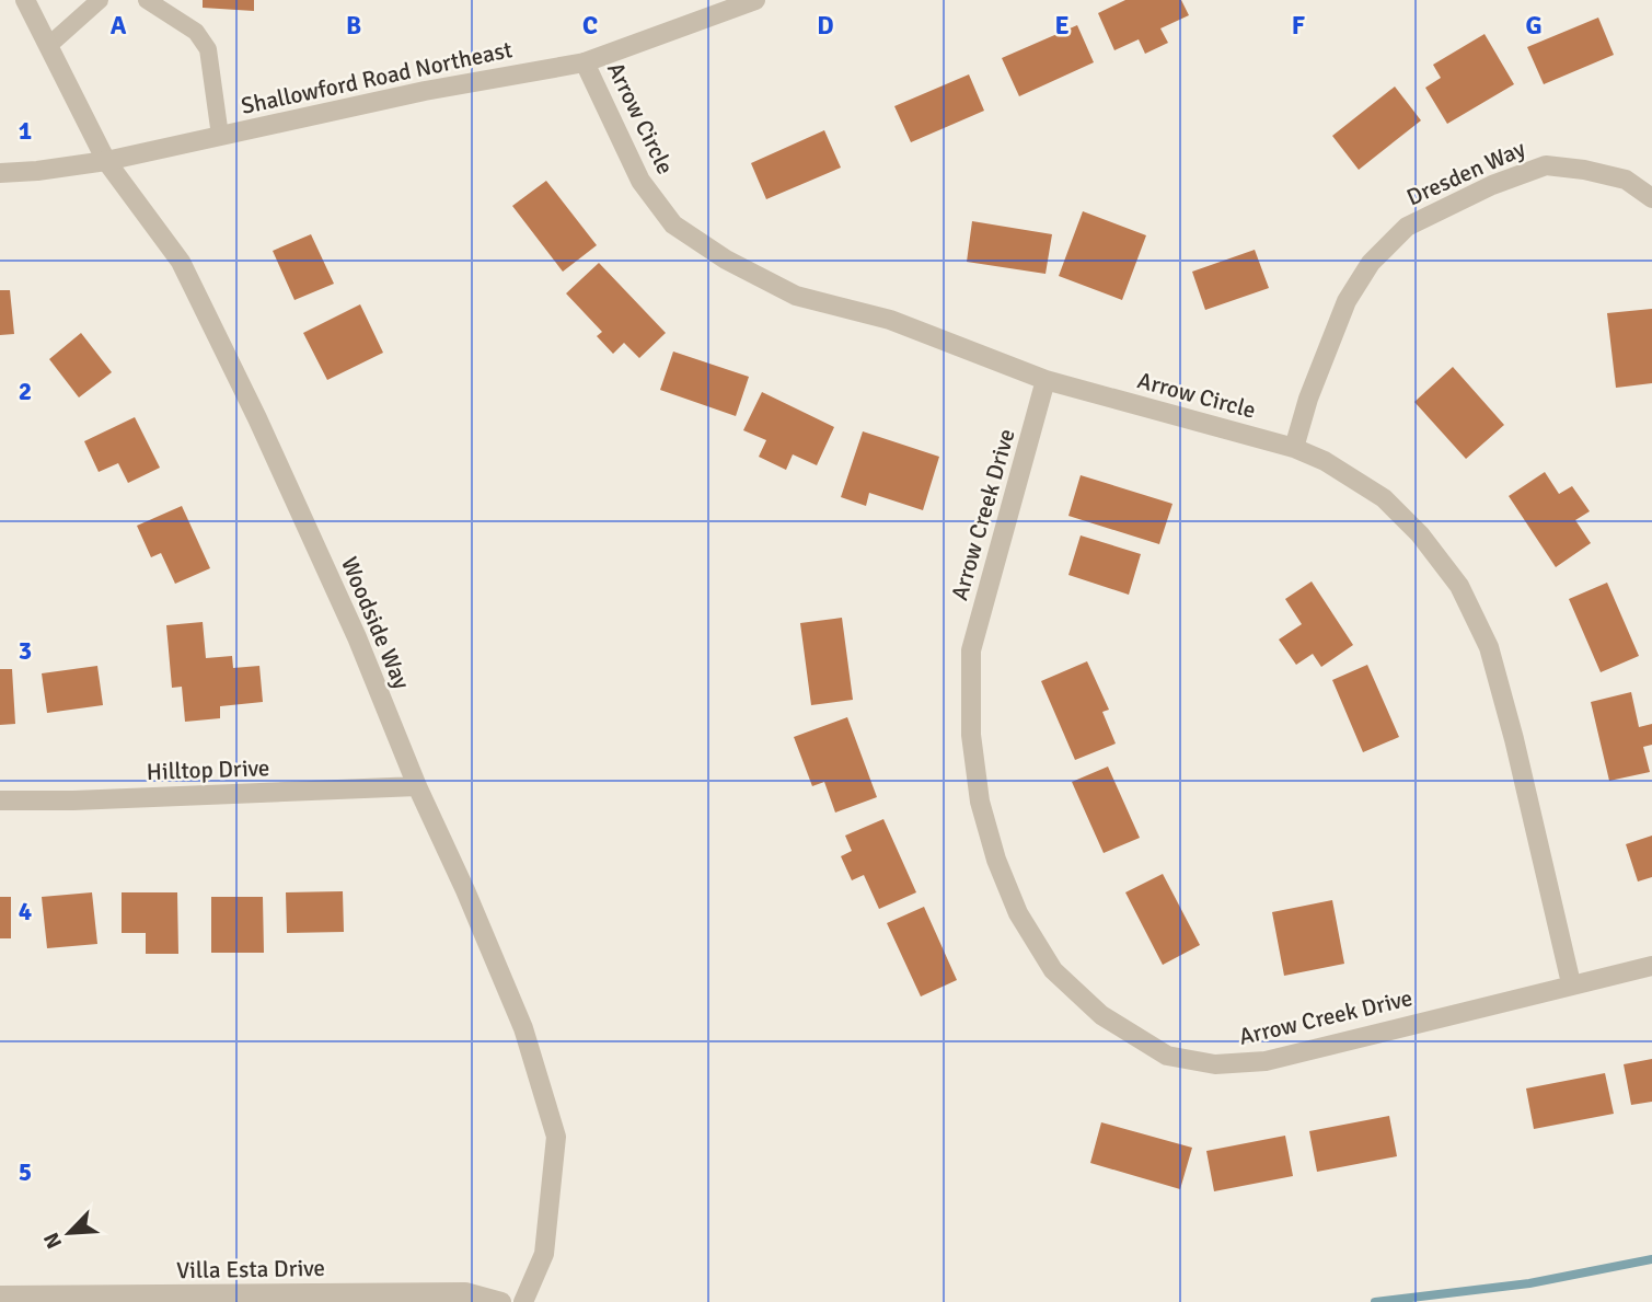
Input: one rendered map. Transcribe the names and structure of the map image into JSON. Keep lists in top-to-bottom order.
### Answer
{
  "streets": {
    "street": [
      "Shallowford Road Northeast",
      "Arrow Circle",
      "Dresden Way",
      "Arrow Creek Drive",
      "Woodside Way",
      "Hilltop Drive",
      "Villa Esta Drive"
    ]
  },
  "crossings": [
    ["Shallowford Road Northeast", "Arrow Circle"],
    ["Shallowford Road Northeast", "Woodside Way"],
    ["Arrow Circle", "Dresden Way"],
    ["Arrow Circle", "Arrow Creek Drive"],
    ["Woodside Way", "Hilltop Drive"]
  ],
  "north": "bottom left",
  "grid": {
    "columns": [
      "A",
      "B",
      "C",
      "D",
      "E",
      "F",
      "G"
    ],
    "rows": [
      "1",
      "2",
      "3",
      "4",
      "5"
    ]
  }
}
